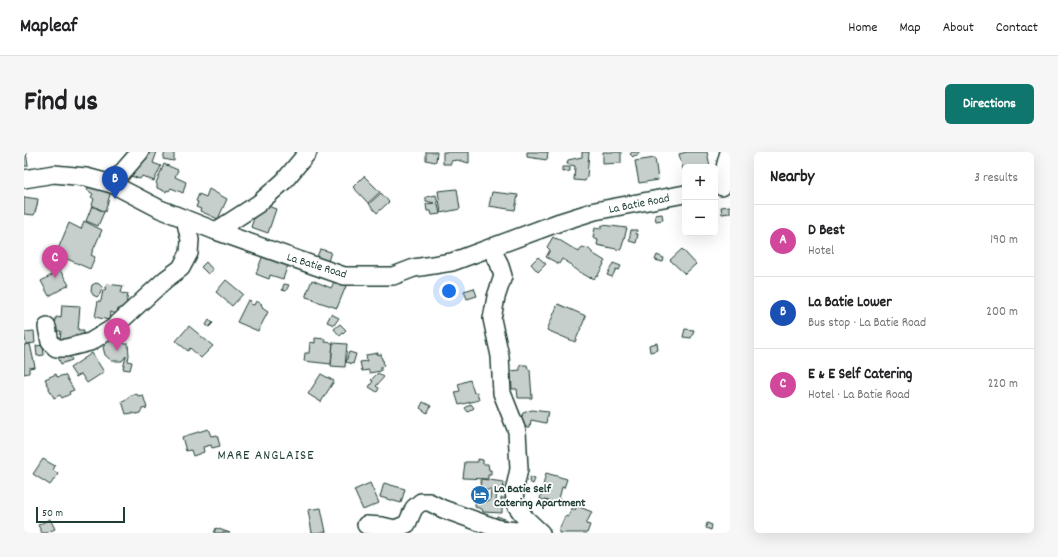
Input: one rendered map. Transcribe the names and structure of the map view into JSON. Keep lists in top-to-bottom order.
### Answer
{
  "streets": {
    "street": ["La Batie Road"]
  },
  "districts": ["MARE ANGLAISE"],
  "places": {
    "hotel": ["La Batie Self Catering Apartment"]
  },
  "scale_bar": "50 m",
  "page": {
    "header": "Mapleaf",
    "nav": [
      "Home",
      "Map",
      "About",
      "Contact"
    ],
    "title": "Find us",
    "buttons": "Directions",
    "heading": ["Nearby", "3 results"],
    "map_buttons": ["+", "−"],
    "pins": ["B", "C", "A"],
    "list": [
      {
        "mark": "A",
        "name": "D Best",
        "note": "Hotel",
        "value": "190 m"
      },
      {
        "mark": "B",
        "name": "La Batie Lower",
        "note": "Bus stop · La Batie Road",
        "value": "200 m"
      },
      {
        "mark": "C",
        "name": "E & E Self Catering",
        "note": "Hotel · La Batie Road",
        "value": "220 m"
      }
    ],
    "scale": "50 m"
  }
}
